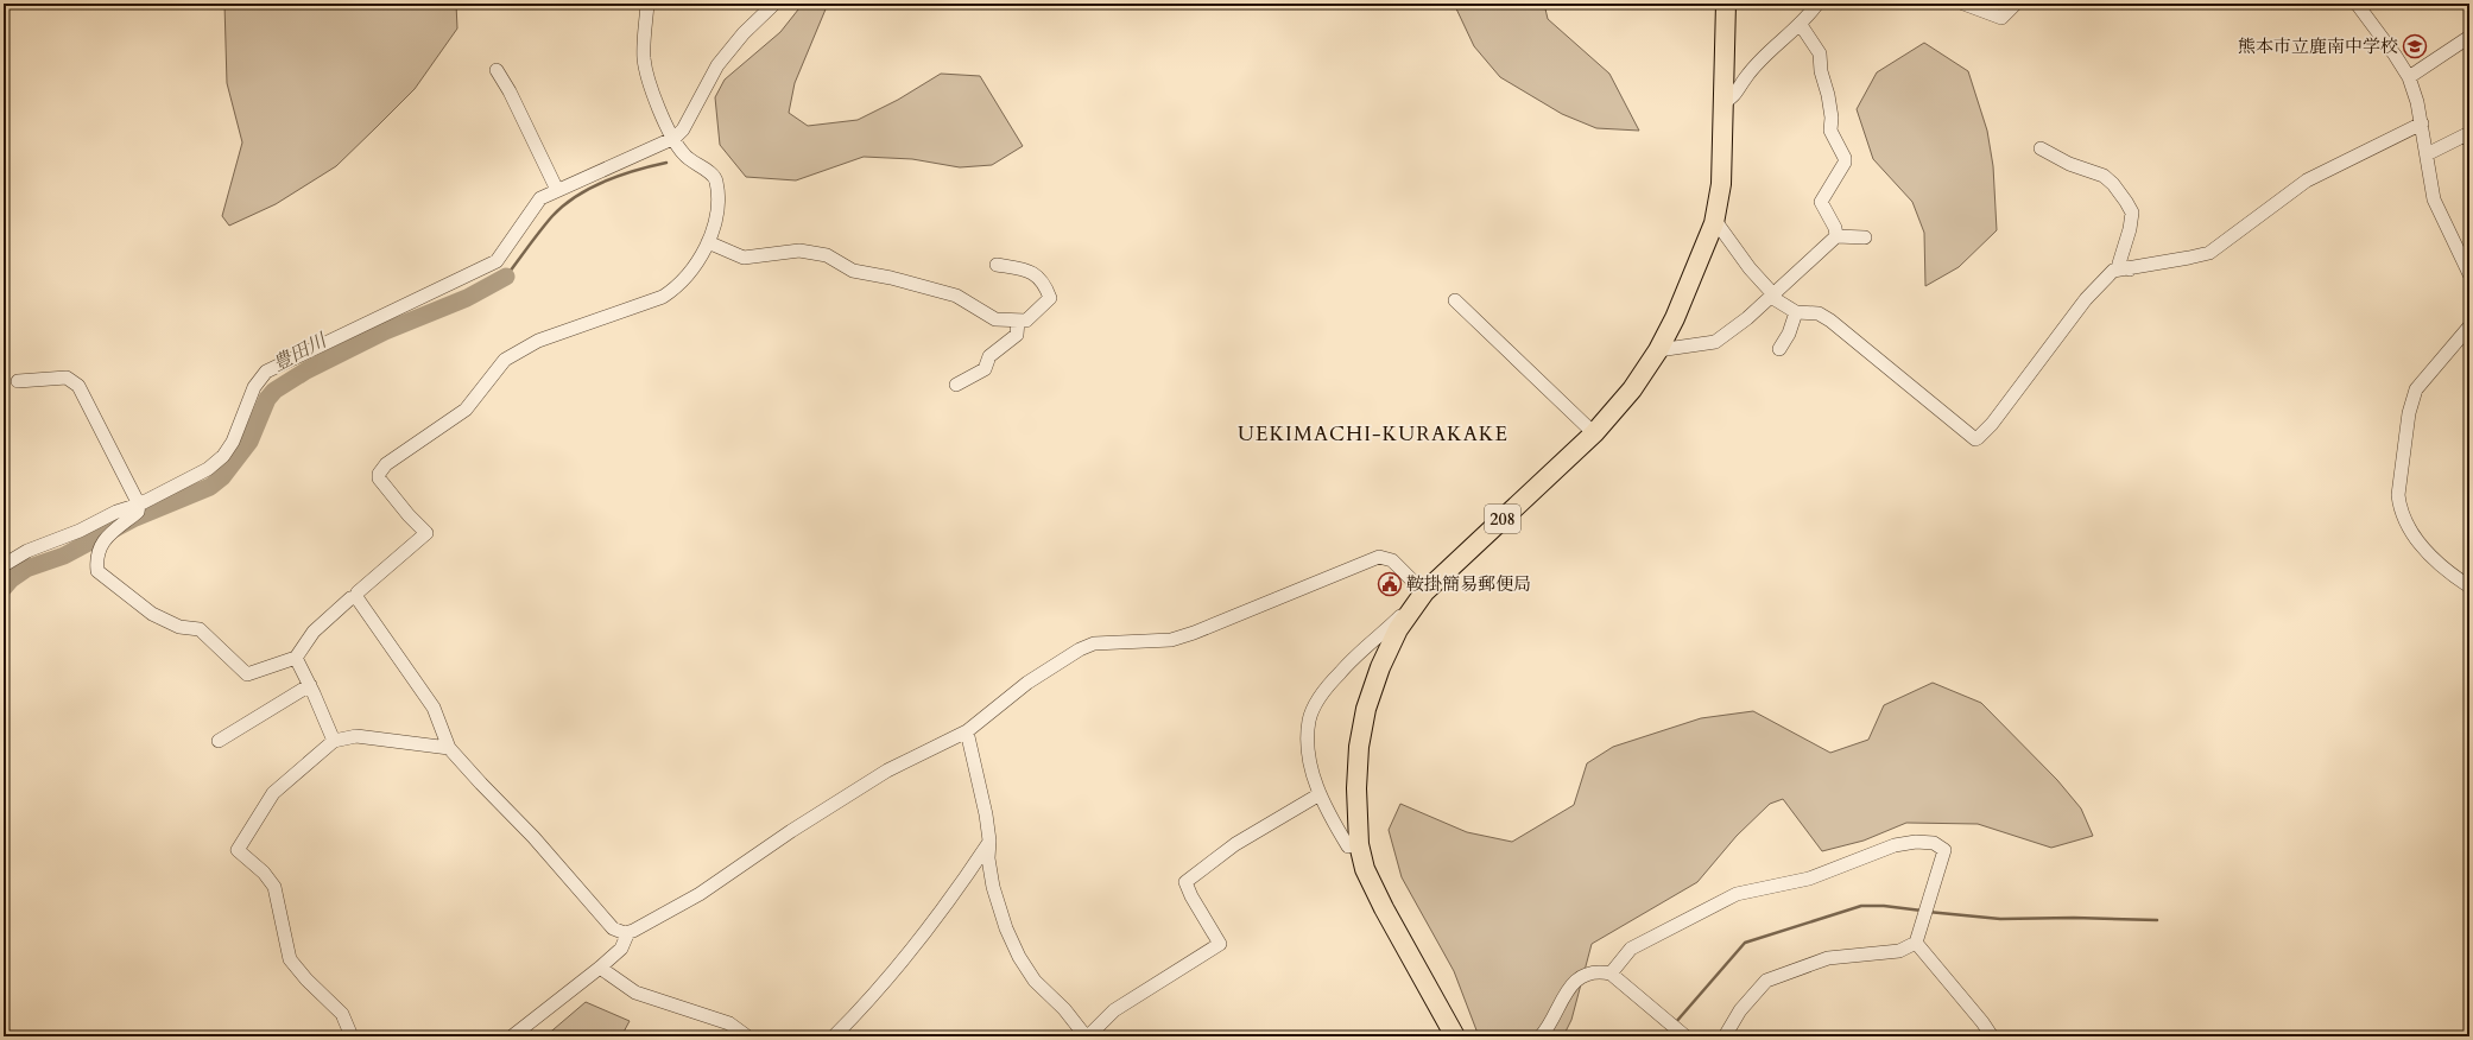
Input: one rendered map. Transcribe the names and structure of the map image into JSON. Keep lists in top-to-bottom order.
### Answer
{
  "streets": {
    "highway": ["208"]
  },
  "districts": ["UEKIMACHI-KURAKAKE"],
  "water": ["豊田川"],
  "places": {
    "school or university": ["熊本市立鹿南中学校"],
    "public building": ["鞍掛簡易郵便局"]
  }
}
